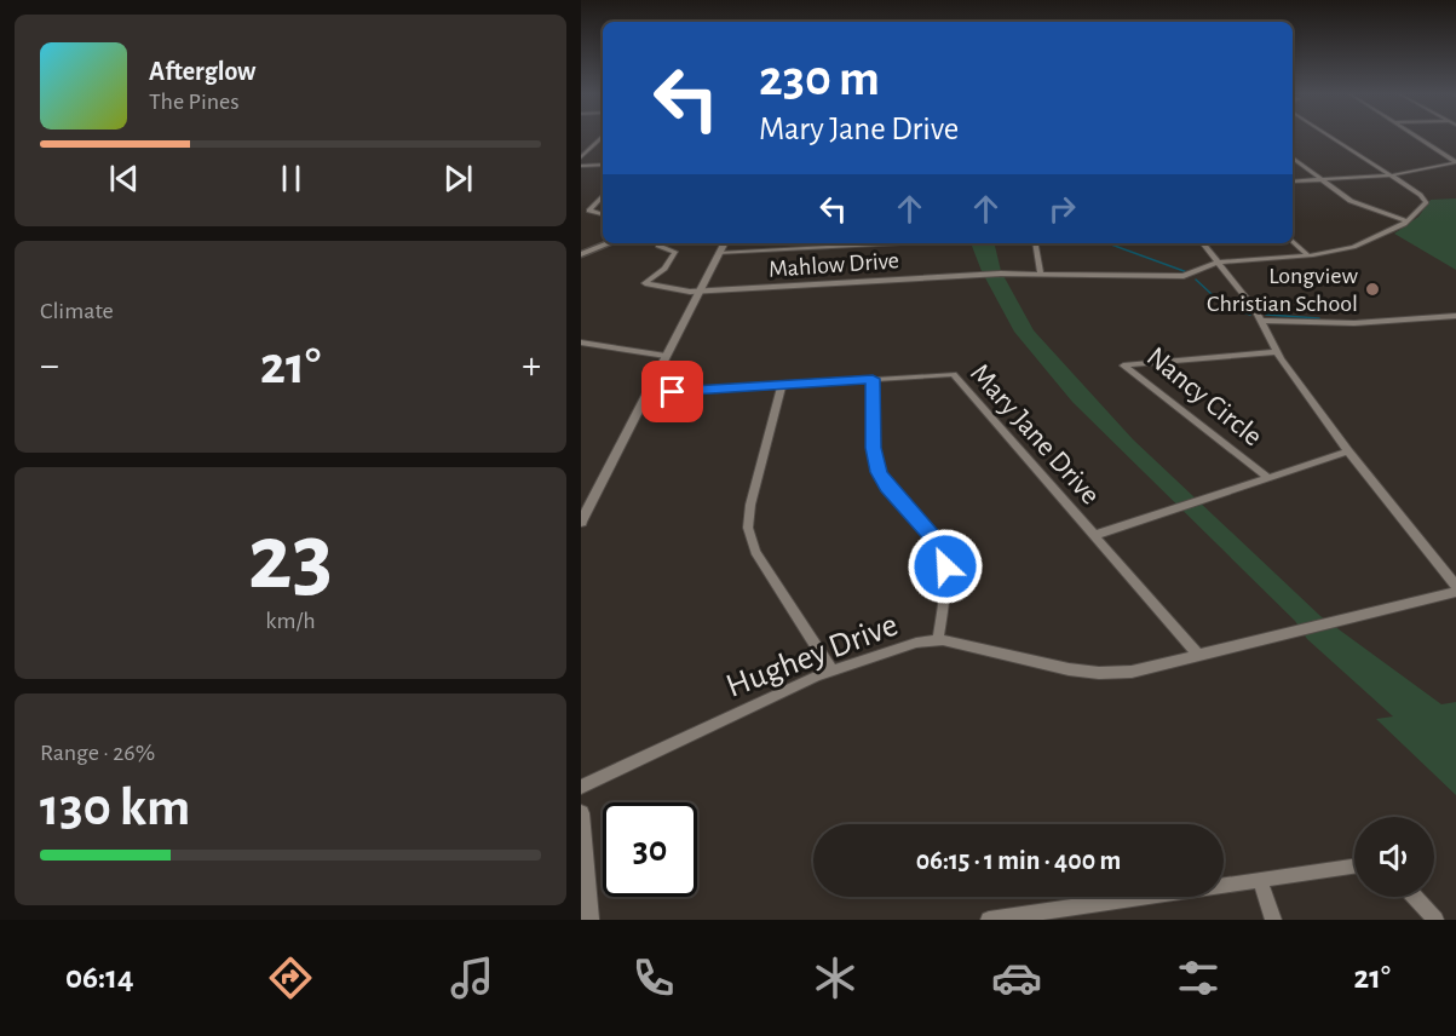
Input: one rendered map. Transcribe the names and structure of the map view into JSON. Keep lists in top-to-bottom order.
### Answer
{
  "streets": {
    "street": [
      "Mahlow Drive",
      "Nancy Circle",
      "Mary Jane Drive",
      "Hughey Drive"
    ]
  },
  "crossings": [
    ["Mary Jane Drive", "Hughey Drive"]
  ],
  "places": ["Longview Christian School"],
  "page": {
    "turn": ["230 m", "Mary Jane Drive"],
    "song": ["Afterglow", "The Pines"],
    "tile": [
      "Climate",
      ["23", "km/h"],
      ["Range · 26%", "130 km"]
    ],
    "heat": ["−", "21°", "+"],
    "limit": "30",
    "trip": "06:15 · 1 min · 400 m",
    "tabs": ["06:14", "21°"]
  }
}
